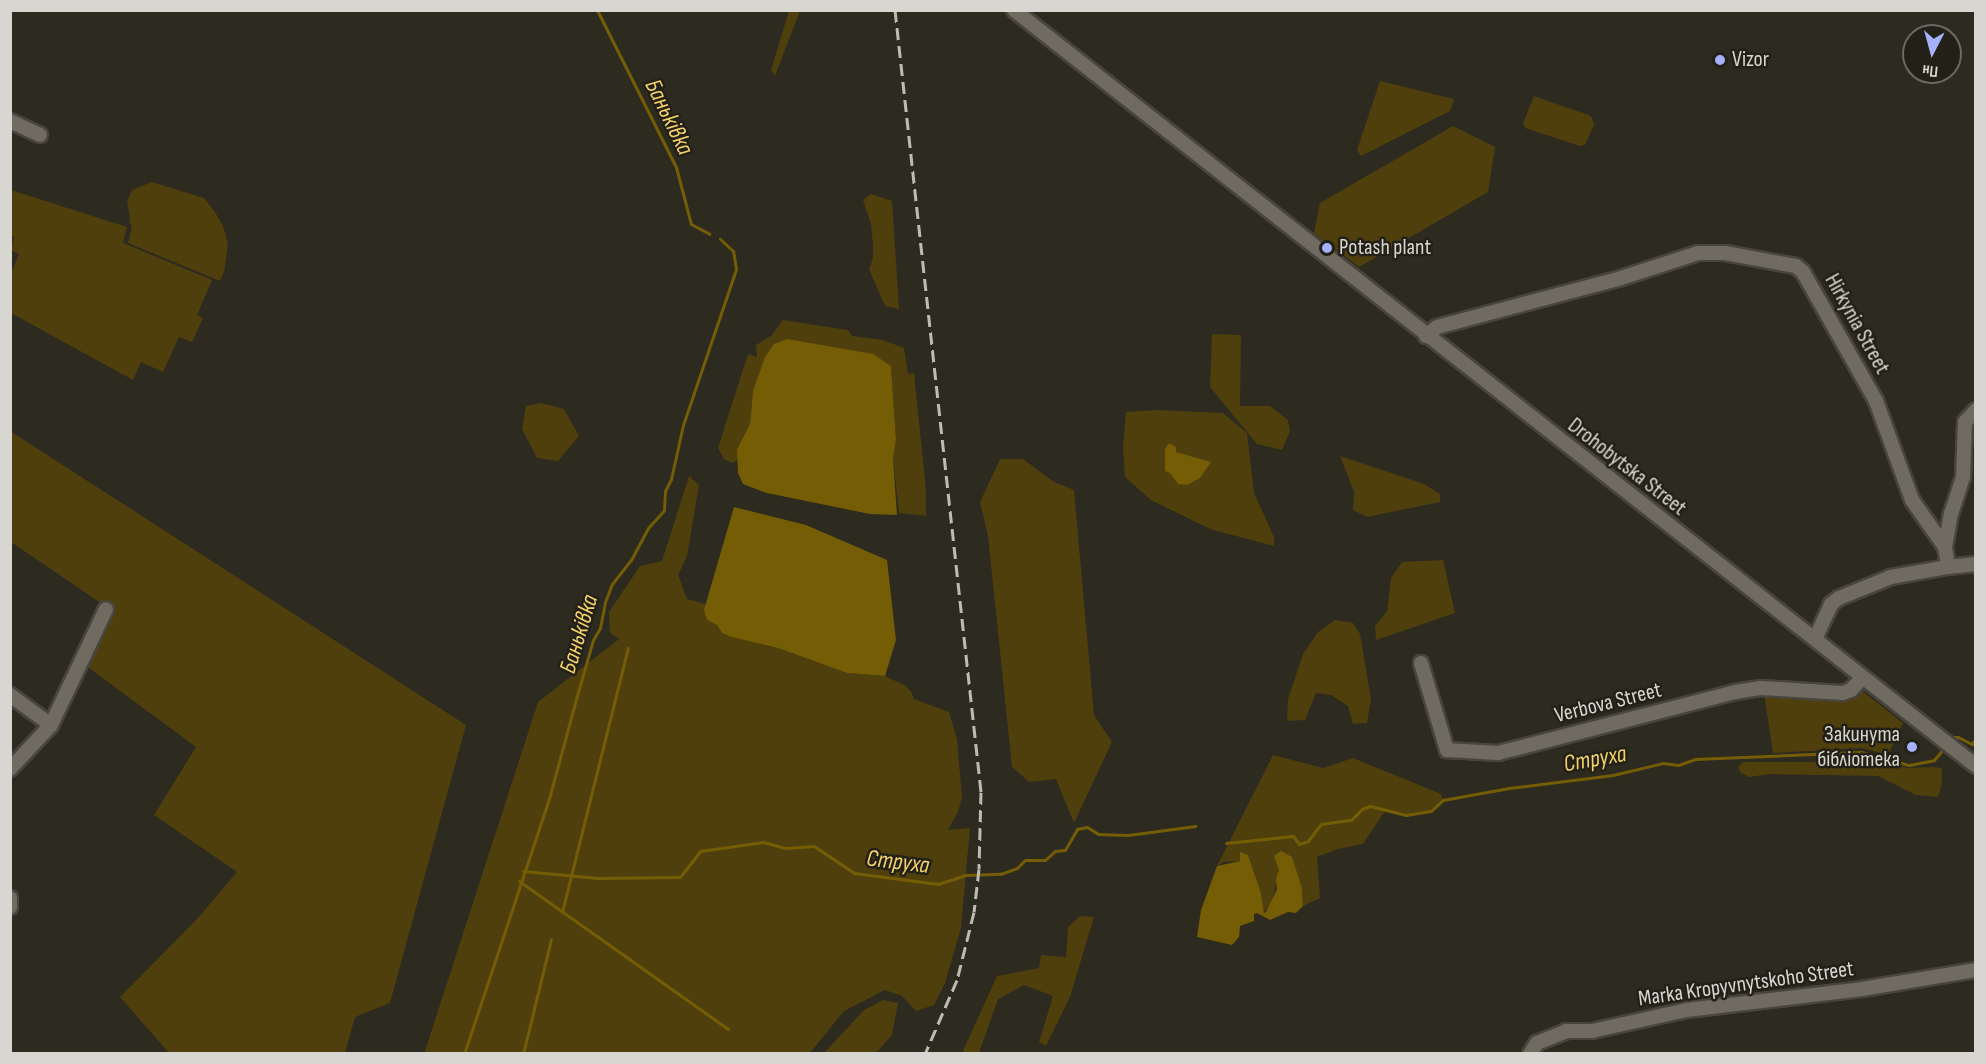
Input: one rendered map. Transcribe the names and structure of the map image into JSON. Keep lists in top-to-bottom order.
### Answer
{
  "streets": {
    "street": [
      "Hirkynia Street",
      "Drohobytska Street",
      "Verbova Street",
      "Marka Kropyvnytskoho Street"
    ]
  },
  "crossings": [
    ["Hirkynia Street", "Drohobytska Street"],
    ["Drohobytska Street", "Verbova Street"]
  ],
  "water": ["Баньківка", "Струха"],
  "places": ["Vizor", "Potash plant", "Закинута бібліотека"],
  "north": "bottom"
}
